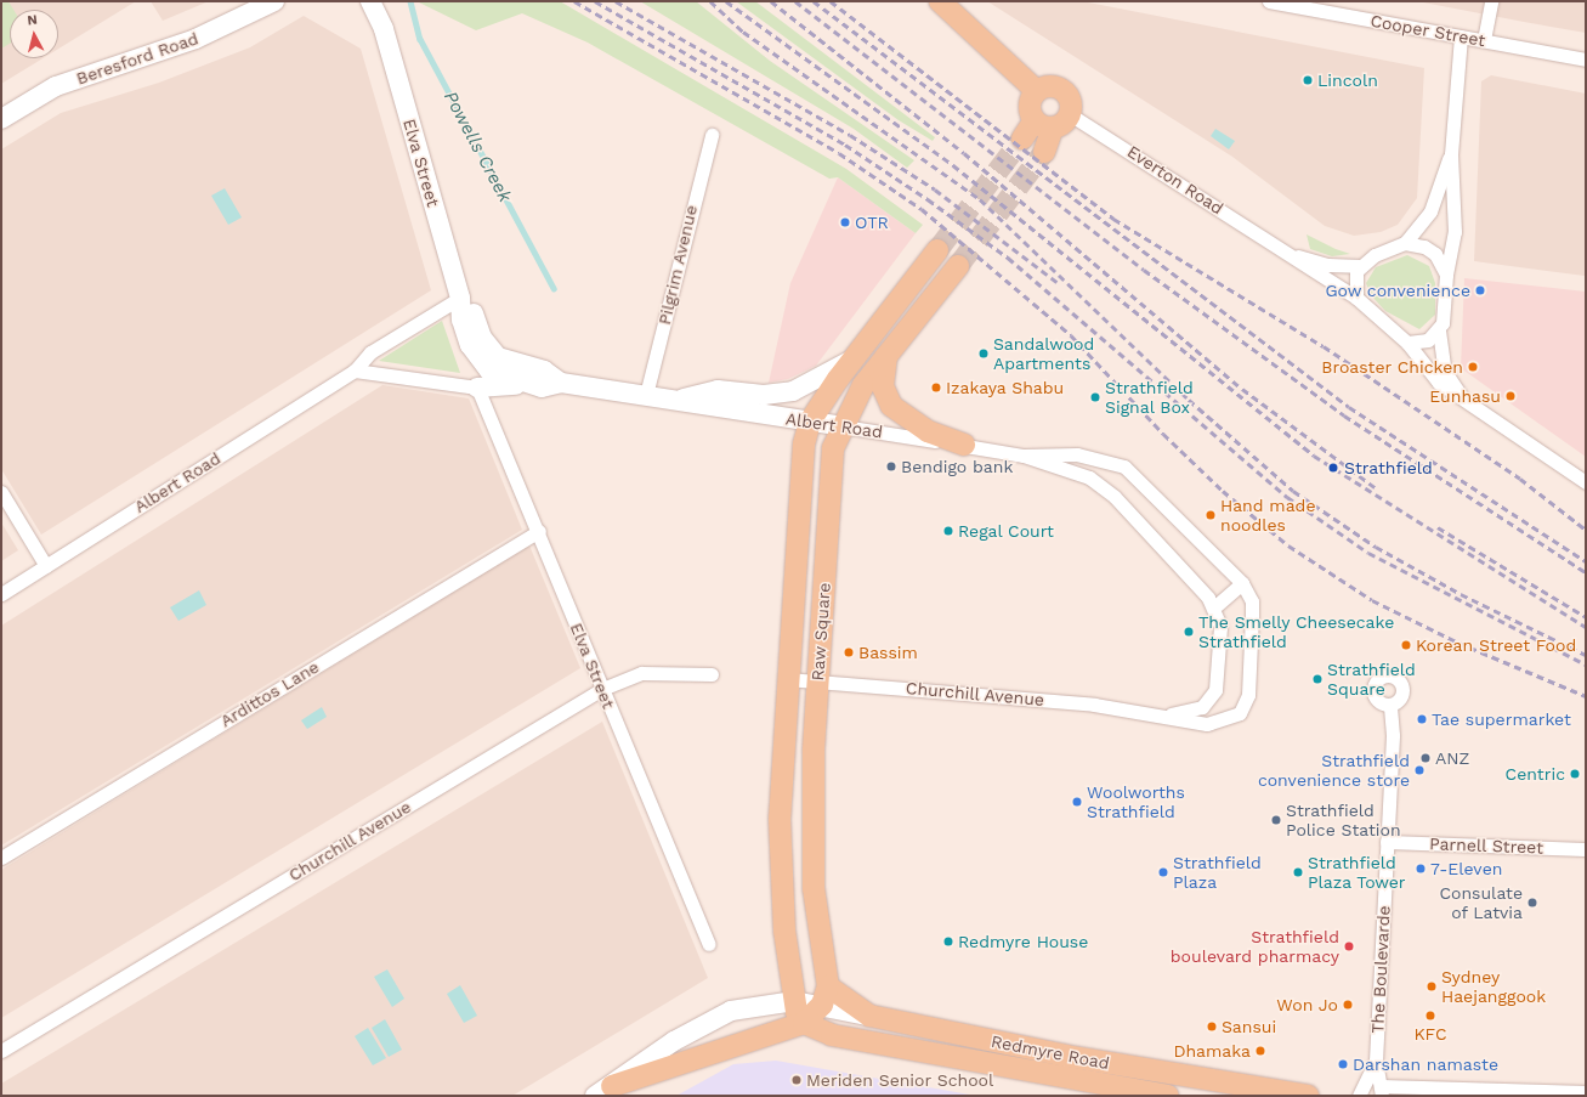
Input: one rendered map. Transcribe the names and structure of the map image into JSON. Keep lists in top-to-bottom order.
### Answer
{
  "streets": {
    "main road": [
      "Beresford Road",
      "Elva Street",
      "Albert Road",
      "Raw Square",
      "Redmyre Road"
    ],
    "street": [
      "Cooper Street",
      "Everton Road",
      "Pilgrim Avenue",
      "Ardittos Lane",
      "Churchill Avenue",
      "Parnell Street",
      "The Boulevarde"
    ]
  },
  "crossings": [
    ["Elva Street", "Pilgrim Avenue"],
    ["Elva Street", "Albert Road"],
    ["Elva Street", "Ardittos Lane"],
    ["Elva Street", "Churchill Avenue"],
    ["Pilgrim Avenue", "Albert Road"],
    ["Albert Road", "Raw Square"],
    ["Raw Square", "Churchill Avenue"],
    ["Raw Square", "Redmyre Road"],
    ["Parnell Street", "The Boulevarde"]
  ],
  "water": ["Powells Creek"],
  "places": [
    "Lincoln",
    "OTR",
    "Gow convenience",
    "Sandalwood Apartments",
    "Broaster Chicken",
    "Izakaya Shabu",
    "Eunhasu",
    "Strathfield Signal Box",
    "Bendigo bank",
    "Strathfield",
    "Hand made noodles",
    "Regal Court",
    "The Smelly Cheesecake Strathfield",
    "Korean Street Food",
    "Bassim",
    "Strathfield Square",
    "Tae supermarket",
    "ANZ",
    "Strathfield convenience store",
    "Centric",
    "Woolworths Strathfield",
    "Strathfield Police Station",
    "7-Eleven",
    "Strathfield Plaza",
    "Strathfield Plaza Tower",
    "Consulate of Latvia",
    "Redmyre House",
    "Strathfield boulevard pharmacy",
    "Sydney Haejanggook",
    "Won Jo",
    "KFC",
    "Sansui",
    "Dhamaka",
    "Darshan namaste",
    "Meriden Senior School"
  ],
  "north": "top"
}
